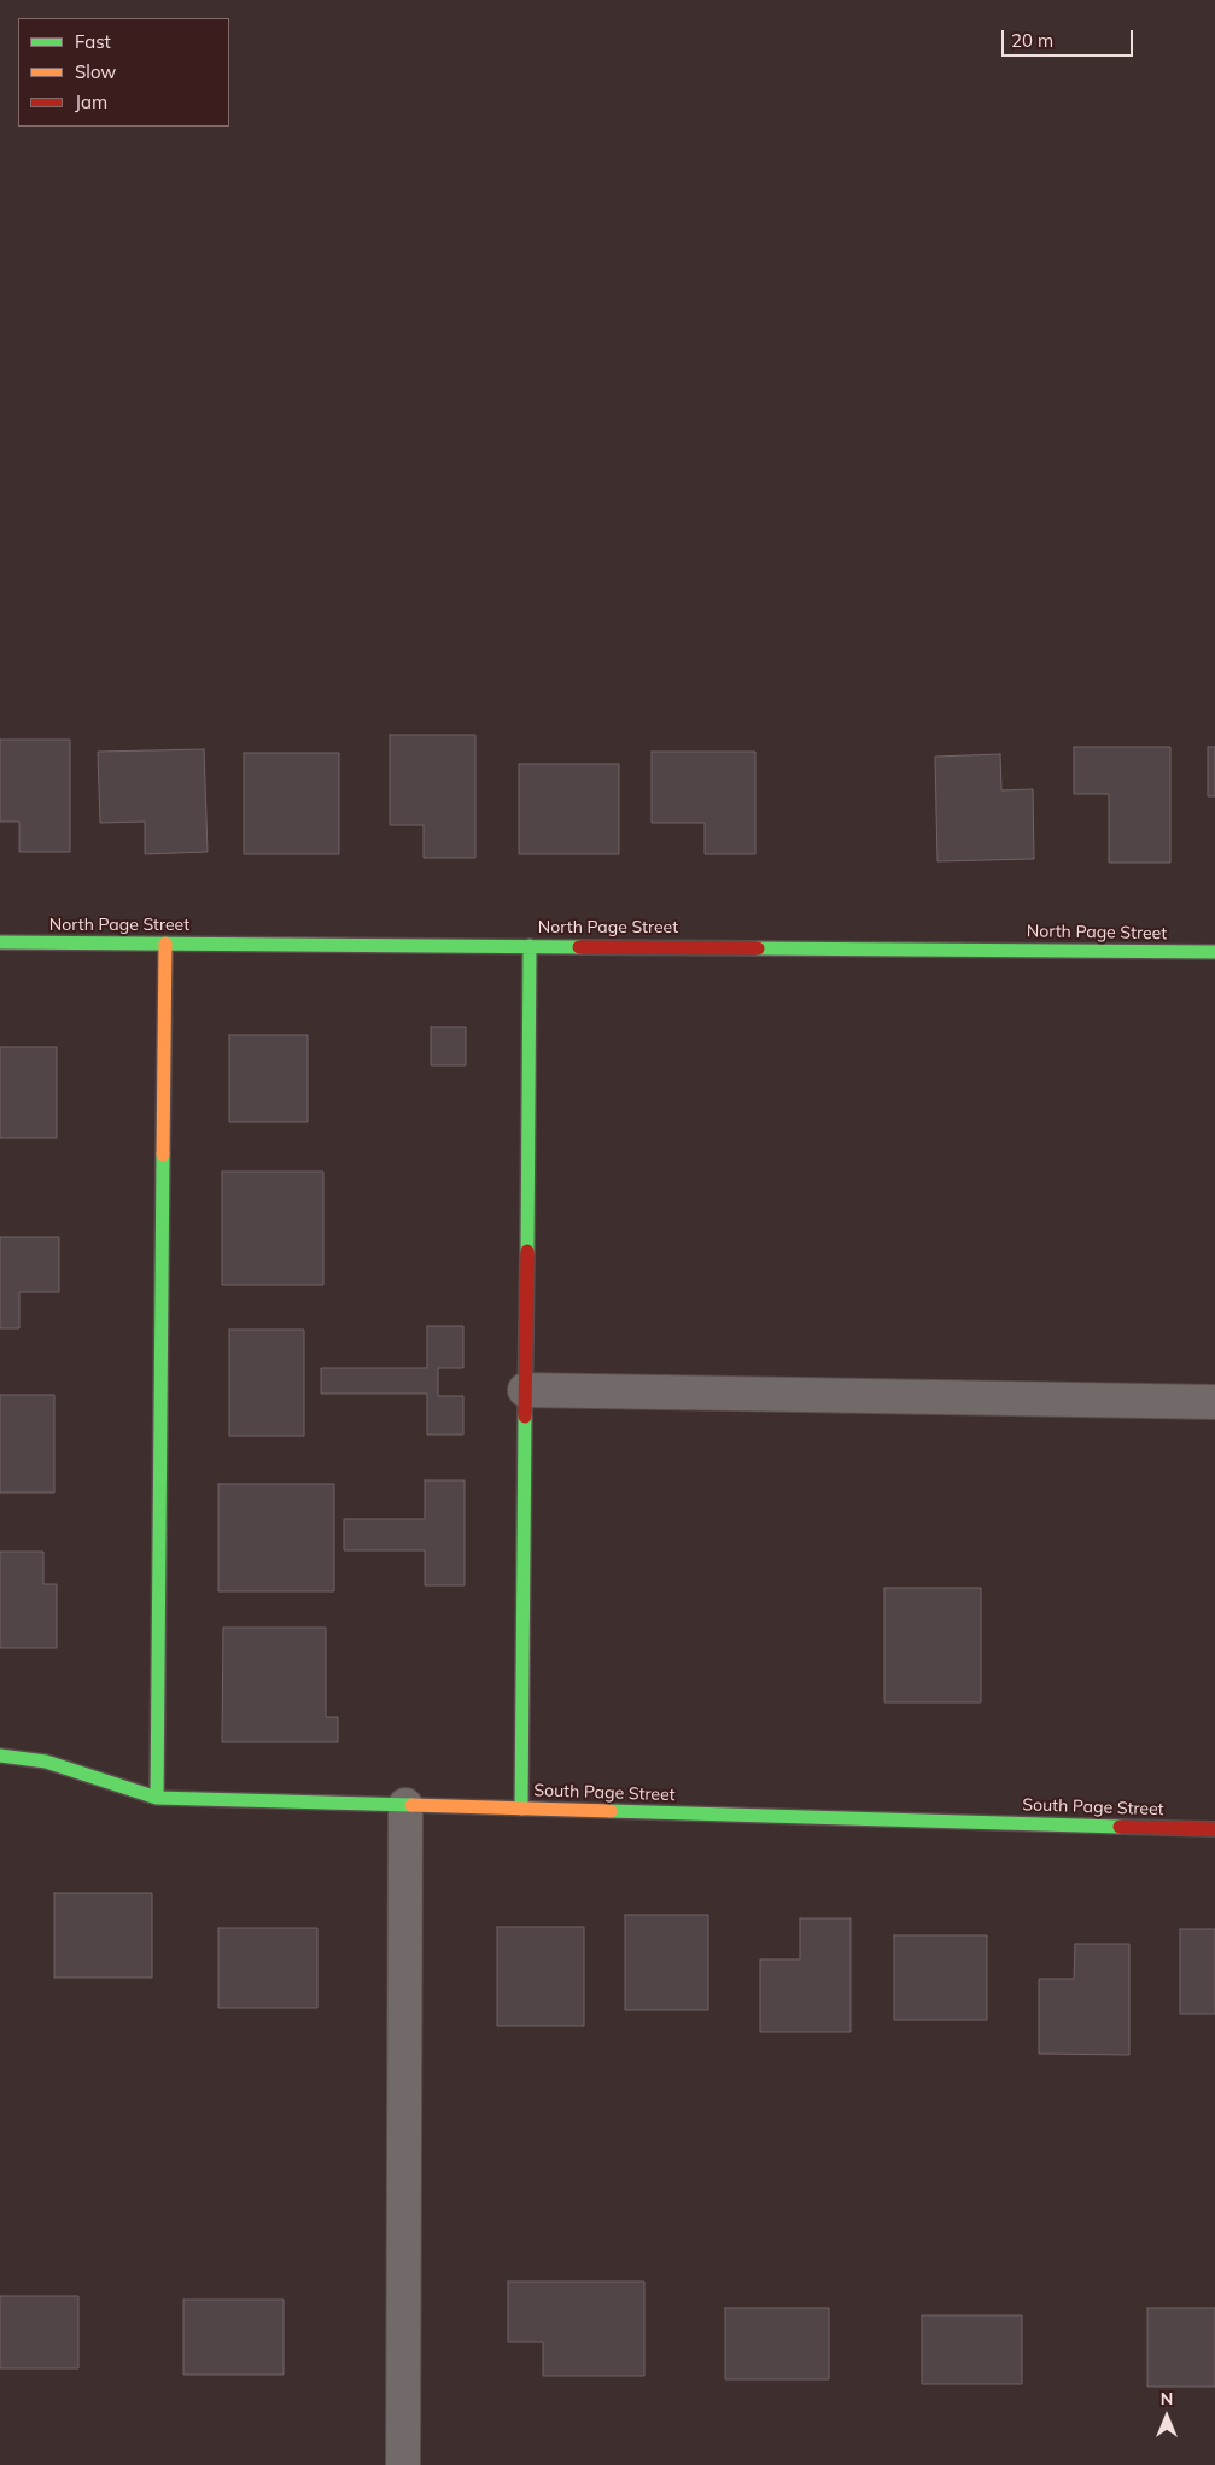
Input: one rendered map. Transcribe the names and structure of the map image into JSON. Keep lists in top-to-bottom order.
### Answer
{
  "streets": {
    "street": ["North Page Street", "South Page Street"]
  },
  "legend": ["Fast", "Slow", "Jam"],
  "scale_bar": "20 m",
  "north": "top"
}
